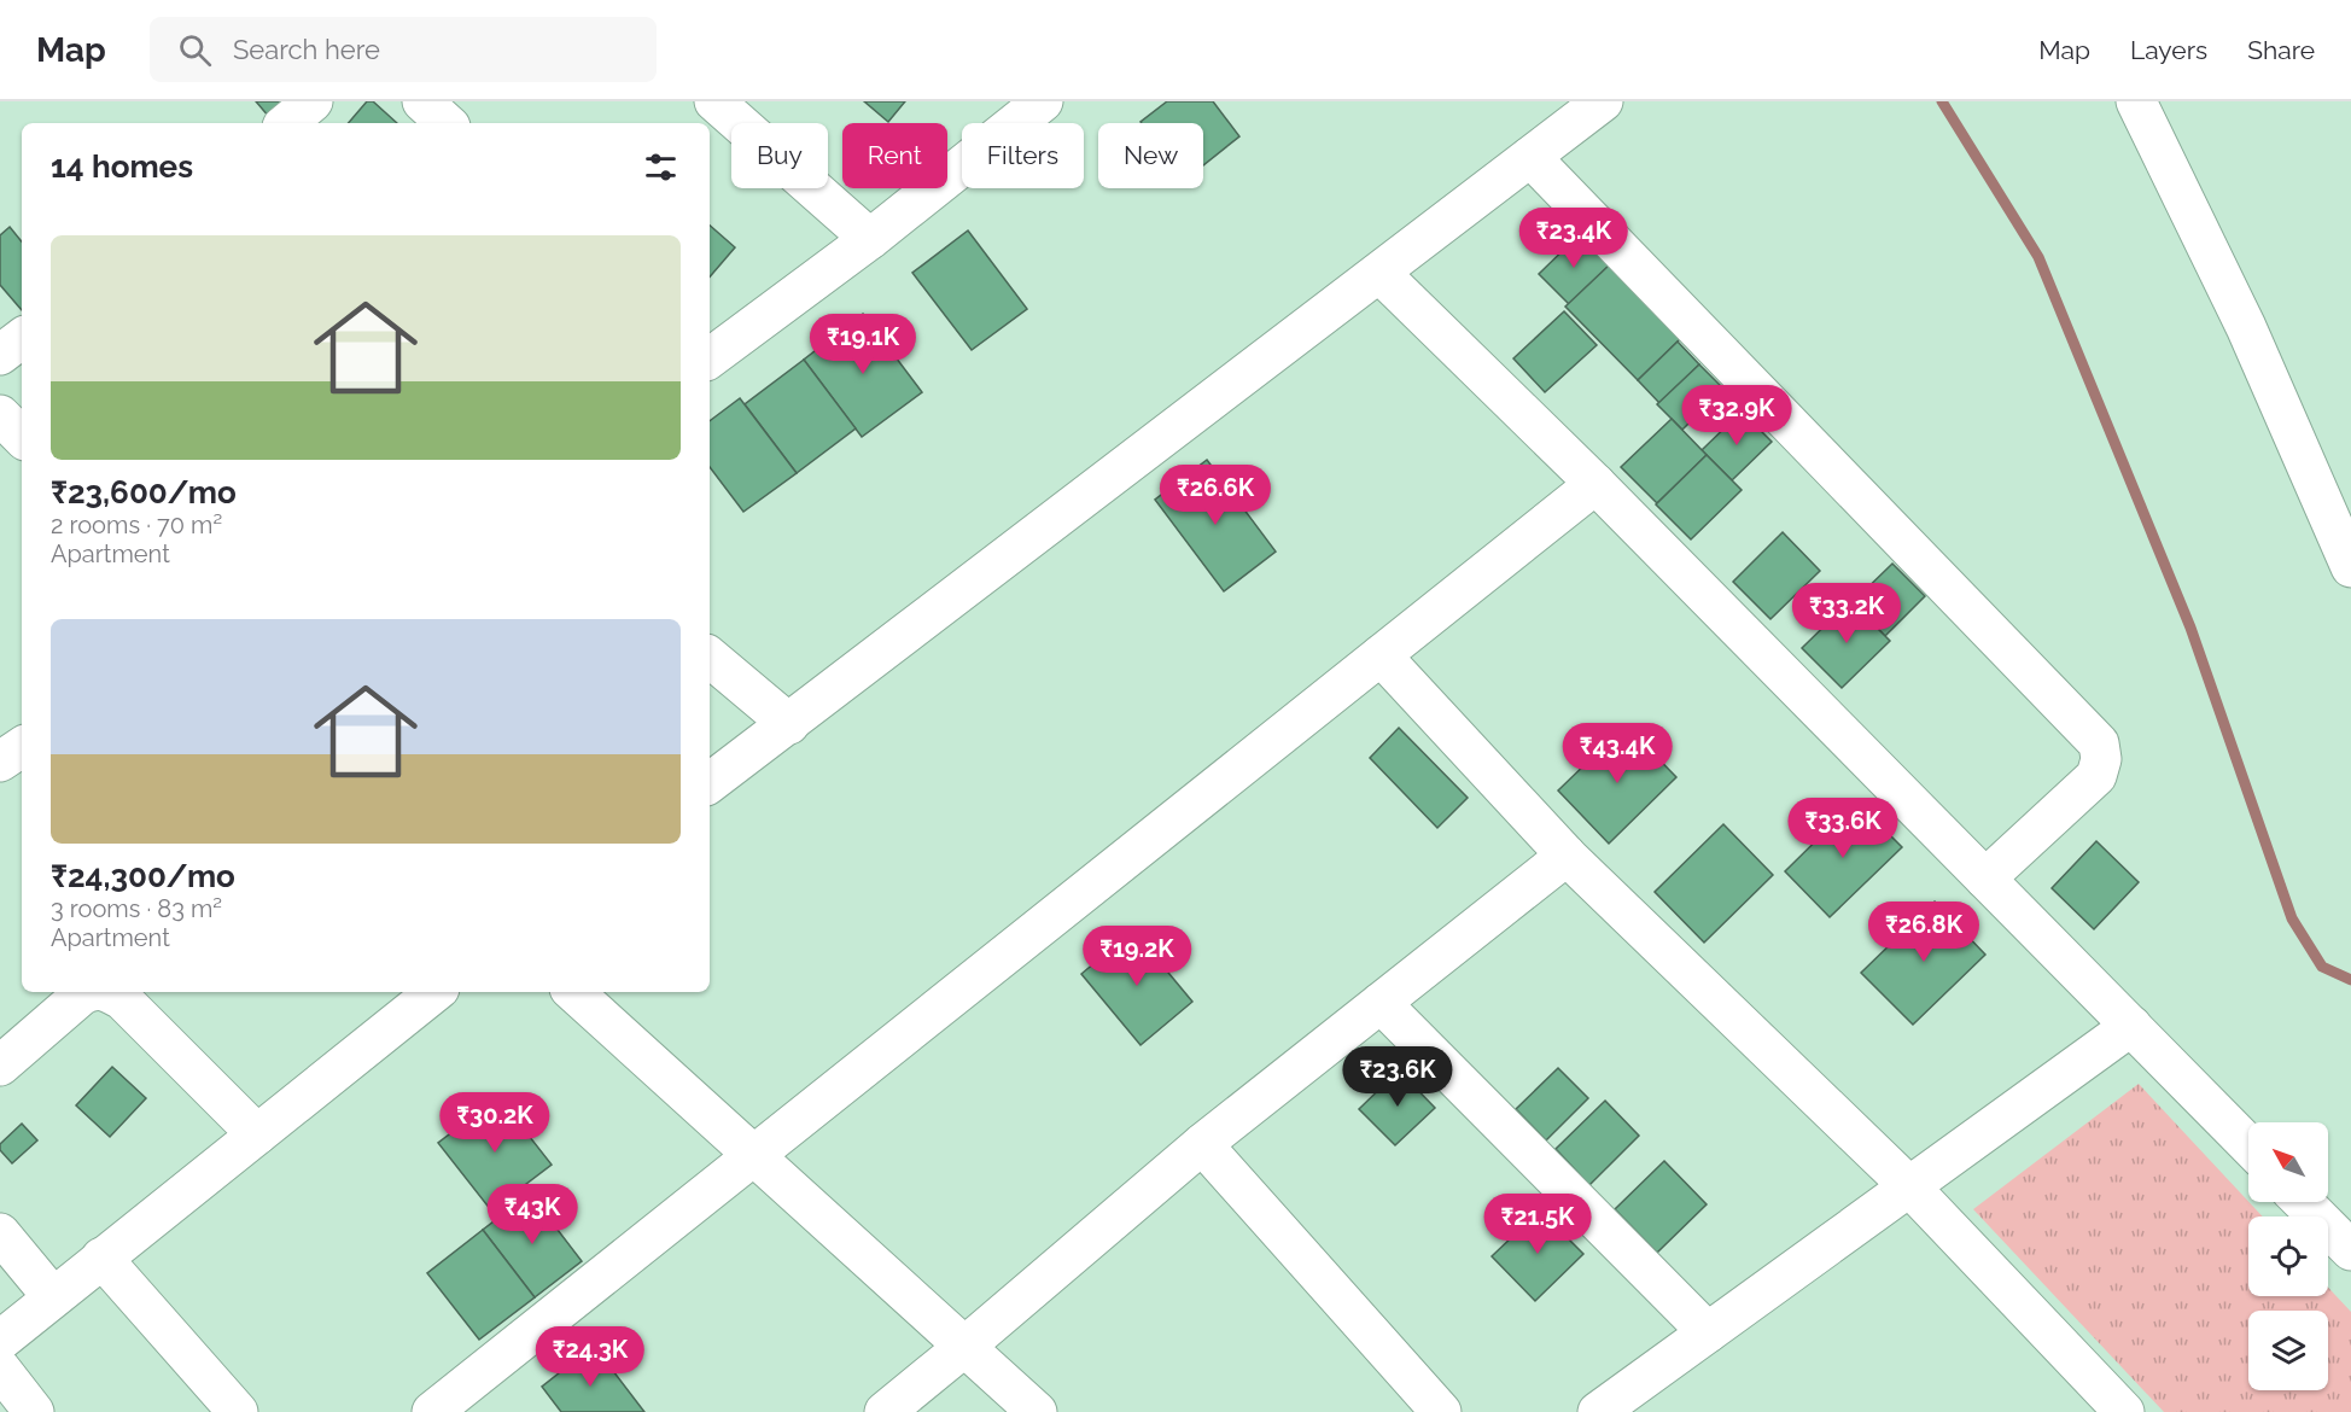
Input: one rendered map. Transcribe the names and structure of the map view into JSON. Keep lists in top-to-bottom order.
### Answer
{
  "north": "top left",
  "page": {
    "header": "Map",
    "search": "Search here",
    "nav": ["Map", "Layers", "Share"],
    "chip": [
      "Buy",
      "Rent",
      "Filters",
      "New"
    ],
    "heading": "14 homes",
    "price": [
      "₹23.4K",
      "₹19.1K",
      "₹32.9K",
      "₹26.6K",
      "₹33.2K",
      "₹43.4K",
      "₹33.6K",
      "₹26.8K",
      "₹19.2K",
      "₹23.6K",
      "₹30.2K",
      "₹43K",
      "₹21.5K",
      "₹24.3K"
    ],
    "list": [
      {
        "name": "₹23,600/mo",
        "note": "2 rooms · 70 m² · Apartment"
      },
      {
        "name": "₹24,300/mo",
        "note": "3 rooms · 83 m² · Apartment"
      }
    ]
  }
}
